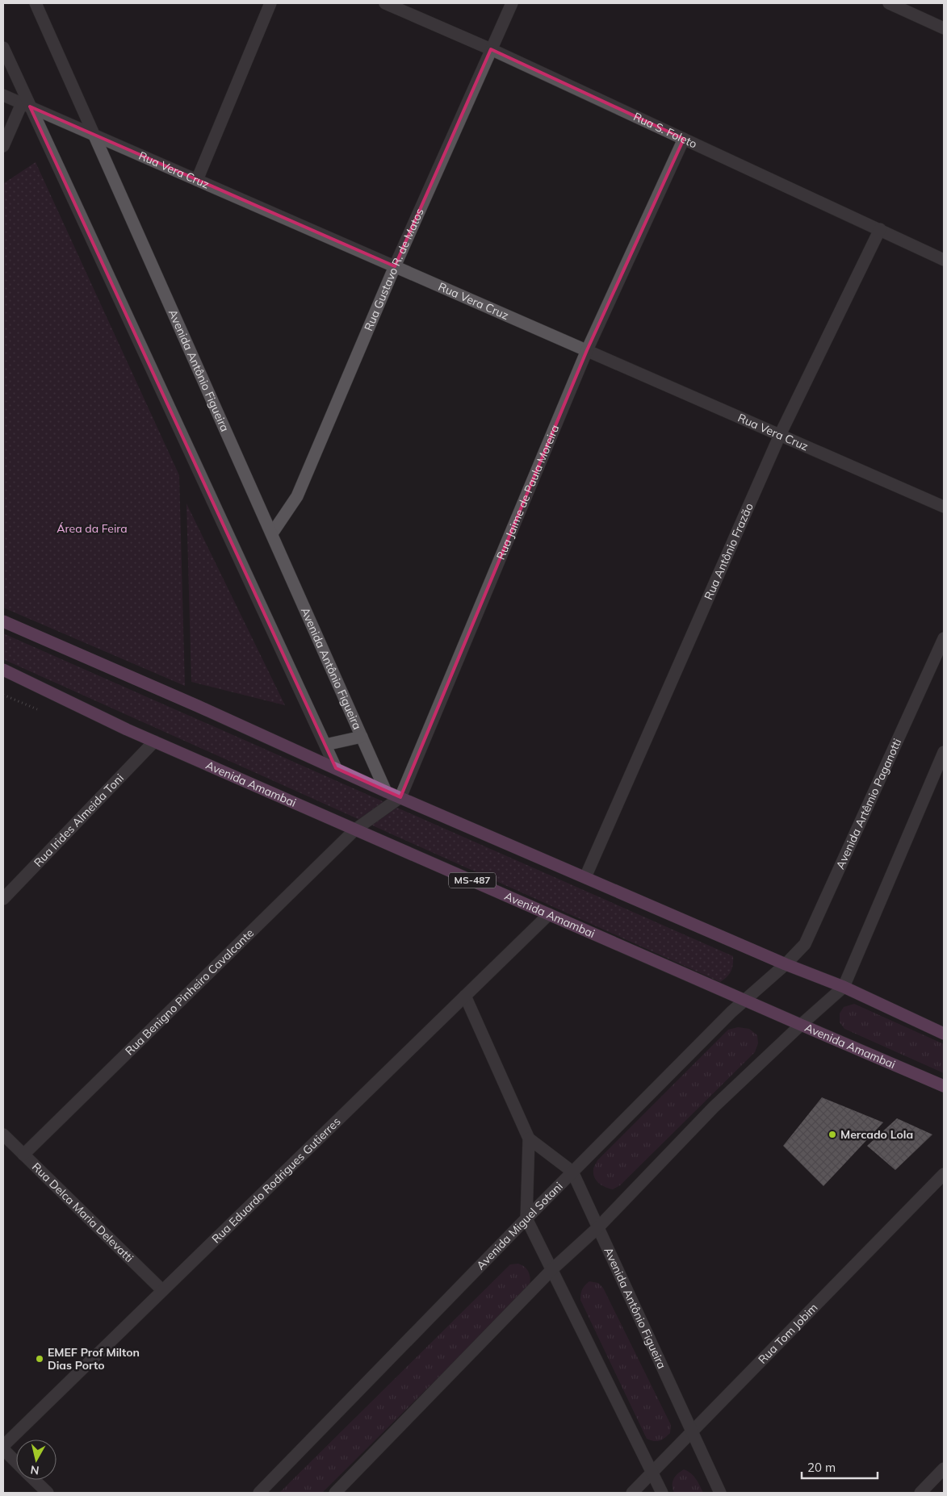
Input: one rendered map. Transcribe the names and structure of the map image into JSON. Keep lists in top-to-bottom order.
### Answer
{
  "streets": {
    "main road": ["Avenida Amambai", "MS-487"],
    "street": [
      "Rua S. Foleto",
      "Rua Vera Cruz",
      "Rua Gustavo R. de Matos",
      "Avenida Antônio Figueira",
      "Rua Jaime de Paula Moreira",
      "Rua Antônio Frazão",
      "Avenida Artêmio Paganotti",
      "Rua Irides Almeida Toni",
      "Rua Benigno Pinheiro Cavalcante",
      "Rua Eduardo Rodrigues Gutierres",
      "Rua Delca Maria Delevatti",
      "Avenida Miguel Sotani",
      "Rua Tom Jobim"
    ]
  },
  "crossings": [
    ["Rua S. Foleto", "Rua Gustavo R. de Matos"],
    ["Rua S. Foleto", "Rua Jaime de Paula Moreira"],
    ["Rua S. Foleto", "Rua Antônio Frazão"],
    ["Rua Vera Cruz", "Rua Gustavo R. de Matos"],
    ["Rua Vera Cruz", "Avenida Antônio Figueira"],
    ["Rua Vera Cruz", "Rua Jaime de Paula Moreira"],
    ["Rua Vera Cruz", "Rua Antônio Frazão"],
    ["Rua Gustavo R. de Matos", "Avenida Antônio Figueira"],
    ["Avenida Antônio Figueira", "Rua Eduardo Rodrigues Gutierres"],
    ["Avenida Antônio Figueira", "Avenida Miguel Sotani"],
    ["Avenida Antônio Figueira", "Rua Tom Jobim"],
    ["Avenida Amambai", "Rua Irides Almeida Toni"],
    ["Avenida Amambai", "Rua Benigno Pinheiro Cavalcante"],
    ["Avenida Amambai", "Rua Eduardo Rodrigues Gutierres"],
    ["Avenida Amambai", "Avenida Miguel Sotani"],
    ["Avenida Artêmio Paganotti", "Avenida Miguel Sotani"],
    ["Rua Benigno Pinheiro Cavalcante", "Rua Delca Maria Delevatti"],
    ["Rua Eduardo Rodrigues Gutierres", "Rua Delca Maria Delevatti"]
  ],
  "parks": ["Área da Feira"],
  "places": ["Mercado Lola", "EMEF Prof Milton Dias Porto"],
  "scale_bar": "20 m",
  "north": "bottom"
}
